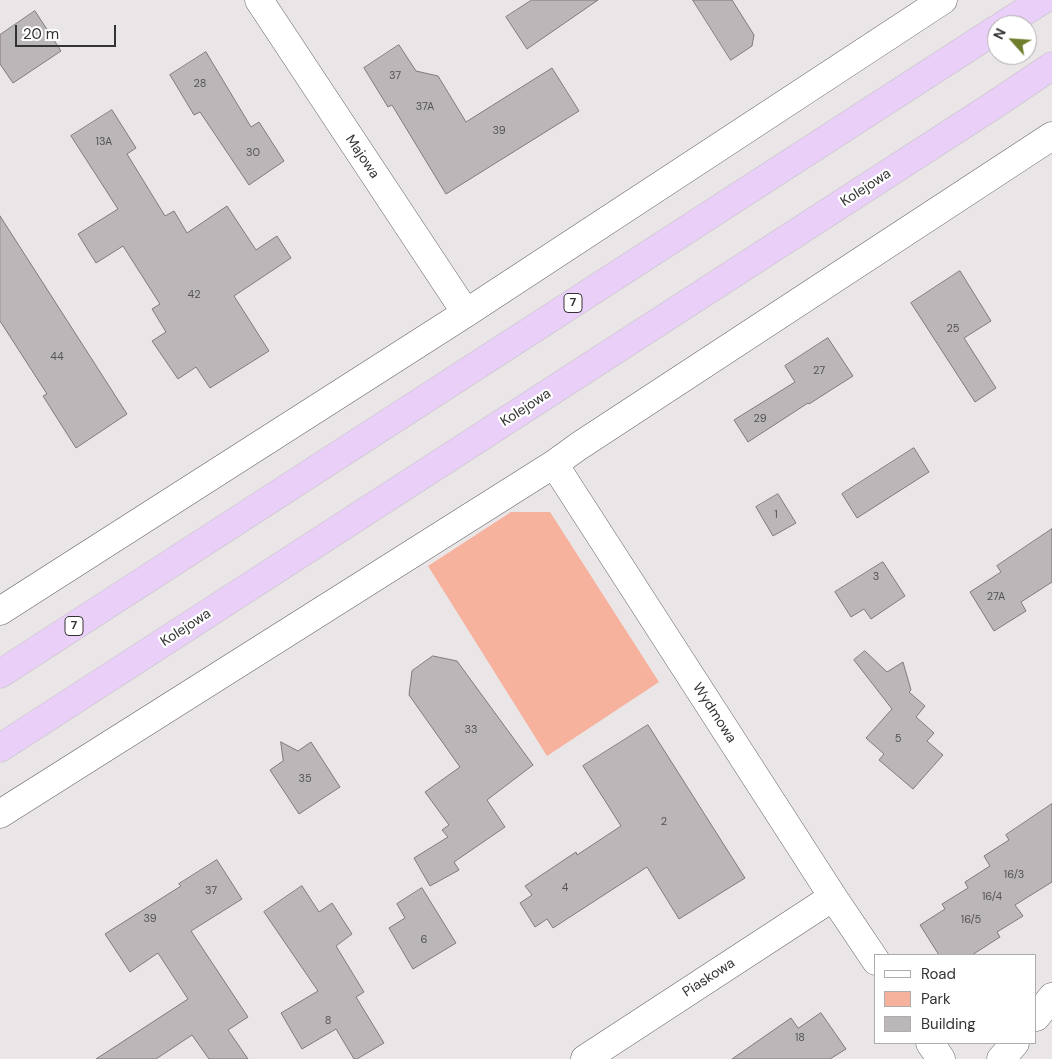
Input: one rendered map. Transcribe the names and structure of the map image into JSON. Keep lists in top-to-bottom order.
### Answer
{
  "streets": {
    "highway": ["Kolejowa", "7"],
    "street": ["Majowa", "Wydmowa", "Piaskowa"]
  },
  "crossings": [
    ["Wydmowa", "Piaskowa"]
  ],
  "house_numbers": [
    "37",
    "28",
    "37A",
    "39",
    "13A",
    "30",
    "42",
    "25",
    "44",
    "27",
    "29",
    "1",
    "3",
    "27A",
    "33",
    "5",
    "35",
    "2",
    "16/3",
    "4",
    "37",
    "16/4",
    "39",
    "16/5",
    "6",
    "8",
    "18"
  ],
  "legend": ["Road", "Park", "Building"],
  "scale_bar": "20 m",
  "north": "top left"
}
